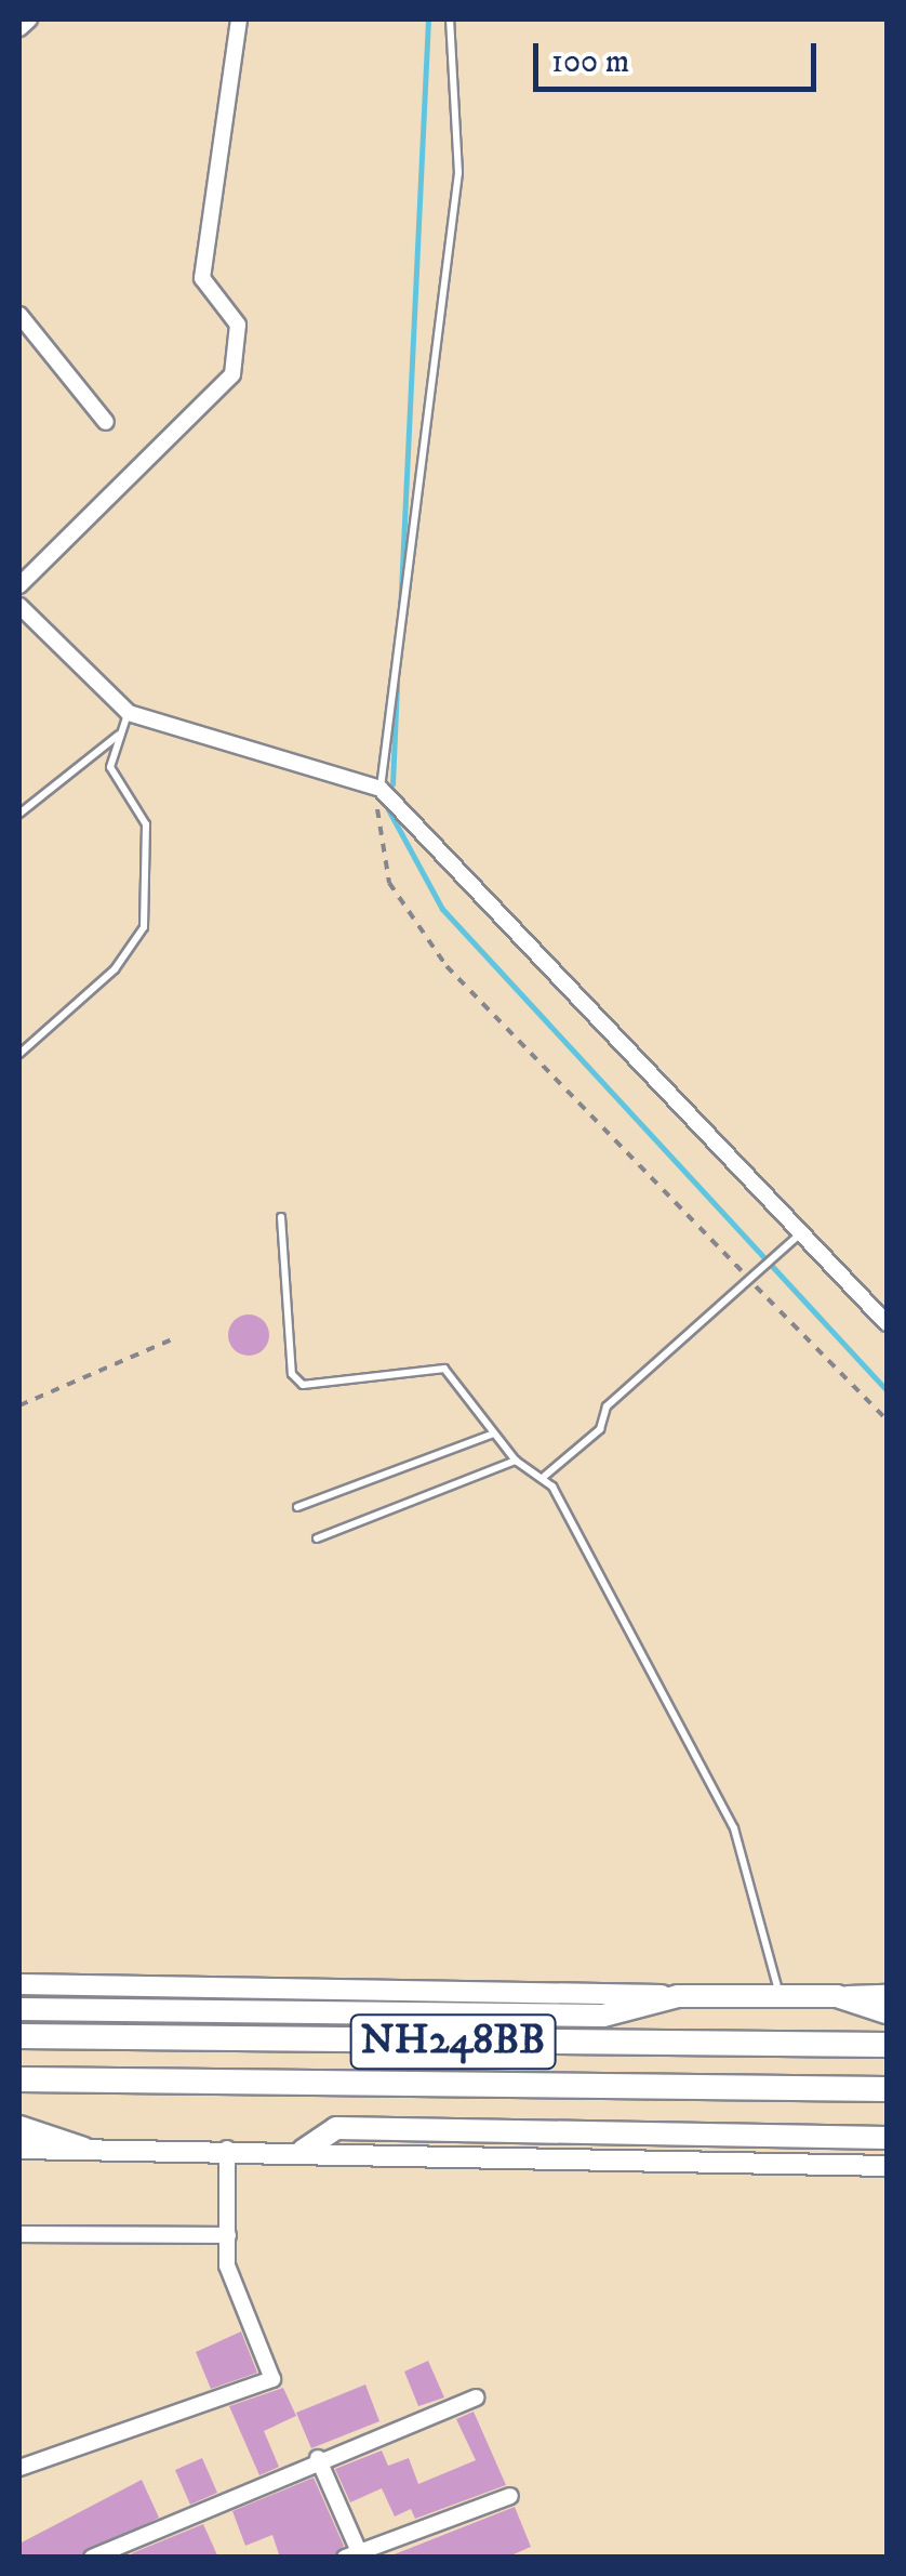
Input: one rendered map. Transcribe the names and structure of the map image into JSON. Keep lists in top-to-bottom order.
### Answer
{
  "streets": {
    "highway": ["NH248BB"]
  },
  "scale_bar": "100 m"
}
